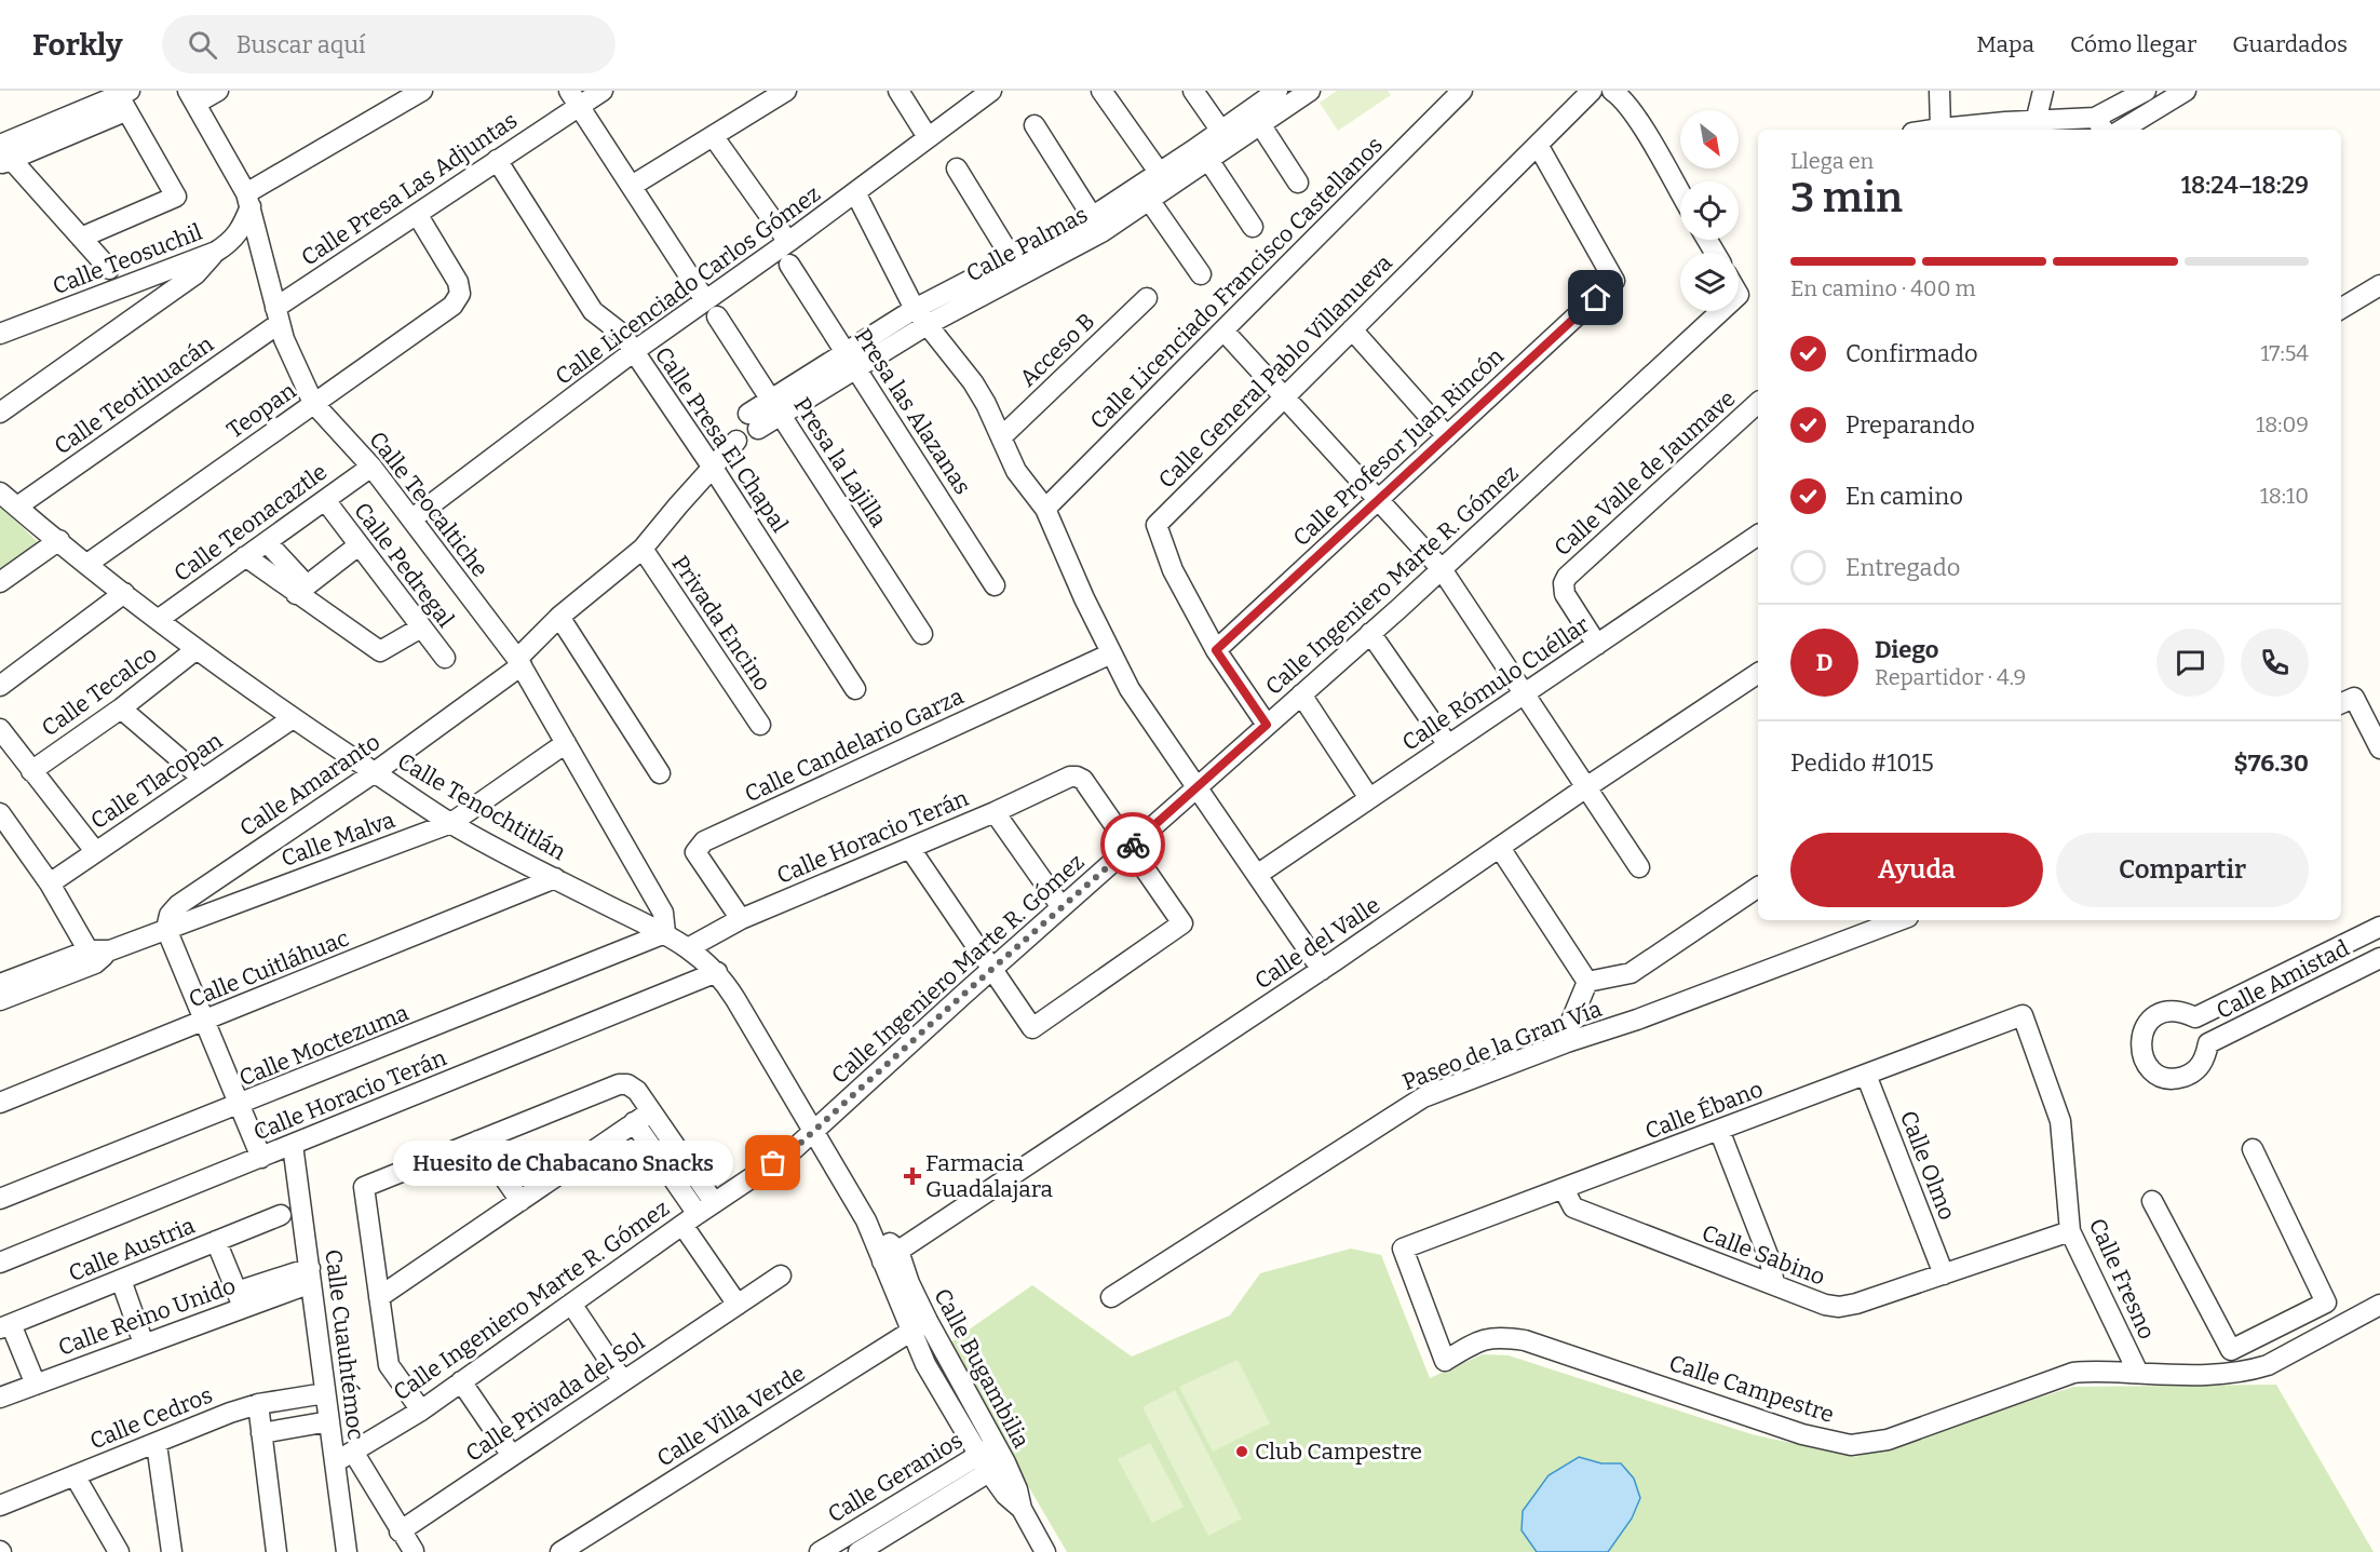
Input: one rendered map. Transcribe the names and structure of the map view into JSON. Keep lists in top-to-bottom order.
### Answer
{
  "streets": {
    "street": [
      "Calle Presa Las Adjuntas",
      "Calle Palmas",
      "Calle Teosuchil",
      "Calle Licenciado Francisco Castellanos",
      "Calle Licenciado Carlos Gómez",
      "Acceso B",
      "Calle General Pablo Villanueva",
      "Calle Teotihuacán",
      "Teopan",
      "Presa las Alazanas",
      "Calle Presa El Chapal",
      "Calle Profesor Juan Rincón",
      "Presa la Lajilla",
      "Calle Valle de Jaumave",
      "Calle Teocaltiche",
      "Calle Teonacaztle",
      "Calle Pedregal",
      "Calle Ingeniero Marte R. Gómez",
      "Privada Encino",
      "Calle Rómulo Cuéllar",
      "Calle Tecalco",
      "Calle Candelario Garza",
      "Calle Tlacopan",
      "Calle Amaranto",
      "Calle Tenochtitlán",
      "Calle Horacio Terán",
      "Calle Malva",
      "Calle del Valle",
      "Calle Cuitláhuac",
      "Calle Amistad",
      "Calle Moctezuma",
      "Paseo de la Gran Vía",
      "Calle Ébano",
      "Calle Olmo",
      "Calle Austria",
      "Calle Sabino",
      "Calle Fresno",
      "Calle Reino Unido",
      "Calle Cuauhtémoc",
      "Calle Bugambilia",
      "Calle Campestre",
      "Calle Privada del Sol",
      "Calle Villa Verde",
      "Calle Cedros",
      "Calle Geranios"
    ]
  },
  "crossings": [
    ["Calle Presa Las Adjuntas", "Calle Teotihuacán"],
    ["Calle Presa Las Adjuntas", "Teopan"],
    ["Calle Presa Las Adjuntas", "Calle Presa El Chapal"],
    ["Calle Presa Las Adjuntas", "Presa la Lajilla"],
    ["Calle Presa Las Adjuntas", "Calle Teocaltiche"],
    ["Calle Palmas", "Presa las Alazanas"],
    ["Calle Palmas", "Presa la Lajilla"],
    ["Calle Teosuchil", "Calle Teocaltiche"],
    ["Calle Licenciado Carlos Gómez", "Calle Presa El Chapal"],
    ["Calle Licenciado Carlos Gómez", "Presa la Lajilla"],
    ["Calle Licenciado Carlos Gómez", "Calle Teocaltiche"],
    ["Calle General Pablo Villanueva", "Calle Profesor Juan Rincón"],
    ["Calle General Pablo Villanueva", "Calle Ingeniero Marte R. Gómez"],
    ["Calle Teotihuacán", "Calle Teocaltiche"],
    ["Calle Teotihuacán", "Calle Tenochtitlán"],
    ["Teopan", "Calle Teocaltiche"],
    ["Teopan", "Calle Tenochtitlán"],
    ["Calle Presa El Chapal", "Calle Amaranto"],
    ["Calle Valle de Jaumave", "Calle Rómulo Cuéllar"],
    ["Calle Teocaltiche", "Calle Teonacaztle"],
    ["Calle Teocaltiche", "Calle Amaranto"],
    ["Calle Teocaltiche", "Calle Tenochtitlán"],
    ["Calle Teocaltiche", "Calle Malva"],
    ["Calle Teocaltiche", "Calle Moctezuma"],
    ["Calle Teonacaztle", "Calle Pedregal"],
    ["Calle Teonacaztle", "Calle Tenochtitlán"],
    ["Calle Ingeniero Marte R. Gómez", "Calle Tenochtitlán"],
    ["Calle Ingeniero Marte R. Gómez", "Calle Horacio Terán"],
    ["Calle Ingeniero Marte R. Gómez", "Calle Cuauhtémoc"],
    ["Privada Encino", "Calle Amaranto"],
    ["Calle Tecalco", "Calle Tenochtitlán"],
    ["Calle Candelario Garza", "Calle Horacio Terán"],
    ["Calle Tlacopan", "Calle Tenochtitlán"],
    ["Calle Amaranto", "Calle Tenochtitlán"],
    ["Calle Amaranto", "Calle Malva"],
    ["Calle Tenochtitlán", "Calle Horacio Terán"],
    ["Calle Tenochtitlán", "Calle Malva"],
    ["Calle Tenochtitlán", "Calle del Valle"],
    ["Calle Tenochtitlán", "Calle Cuitláhuac"],
    ["Calle Tenochtitlán", "Calle Moctezuma"],
    ["Calle Tenochtitlán", "Calle Bugambilia"],
    ["Calle Horacio Terán", "Calle Cuauhtémoc"],
    ["Calle del Valle", "Calle Bugambilia"],
    ["Calle Ébano", "Calle Olmo"],
    ["Calle Ébano", "Calle Sabino"],
    ["Calle Ébano", "Calle Fresno"],
    ["Calle Ébano", "Calle Campestre"],
    ["Calle Olmo", "Calle Sabino"],
    ["Calle Sabino", "Calle Fresno"],
    ["Calle Fresno", "Calle Campestre"],
    ["Calle Reino Unido", "Calle Cuauhtémoc"],
    ["Calle Cuauhtémoc", "Calle Cedros"],
    ["Calle Bugambilia", "Calle Villa Verde"],
    ["Calle Bugambilia", "Calle Geranios"]
  ],
  "places": {
    "other": ["Huesito de Chabacano Snacks", "Club Campestre"],
    "health": ["Farmacia Guadalajara"]
  },
  "north": "bottom right",
  "page": {
    "header": "Forkly",
    "search": "Buscar aquí",
    "nav": ["Mapa", "Cómo llegar", "Guardados"],
    "heading": ["3 min", "Llega en", "18:24–18:29"],
    "panel": [
      "Diego",
      "Repartidor · 4.9",
      "Pedido #1015",
      "$76.30"
    ],
    "bar": "En camino · 400 m",
    "list": [
      ["Confirmado", "17:54"],
      ["Preparando", "18:09"],
      ["En camino", "18:10"],
      "Entregado"
    ],
    "round": "D",
    "buttons": ["Ayuda", "Compartir"],
    "bubble": "Huesito de Chabacano Snacks"
  }
}
